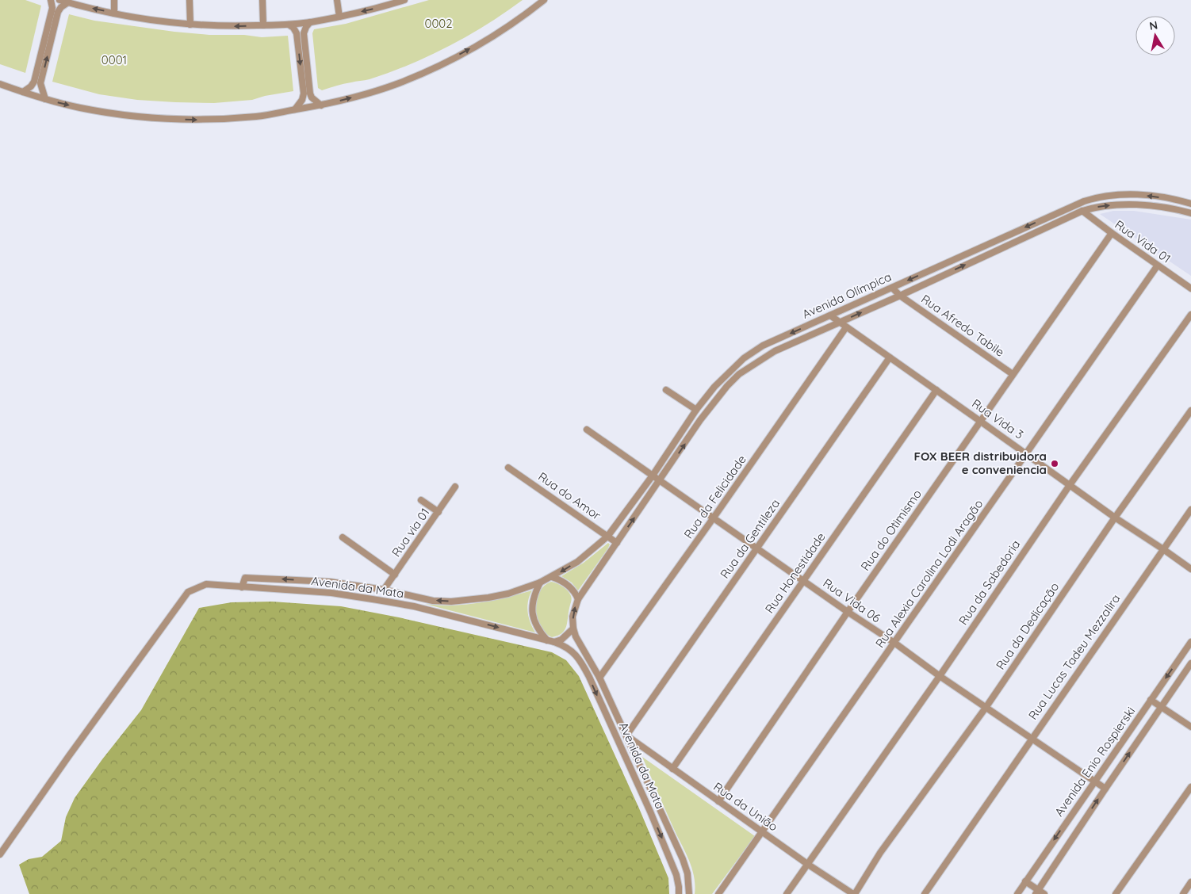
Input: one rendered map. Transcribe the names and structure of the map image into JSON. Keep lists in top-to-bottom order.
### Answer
{
  "streets": {
    "street": [
      "Rua Vida 01",
      "Avenida Olímpica",
      "Rua Afredo Tabile",
      "Rua Vida 3",
      "Rua do Amor",
      "Rua da Felicidade",
      "Rua do Otimismo",
      "Rua via 01",
      "Rua da Gentileza",
      "Rua Honestidade",
      "Rua Alexia Carolina Lodi Aragão",
      "Rua da Sabedoria",
      "Avenida da Mata",
      "Rua Vida 06",
      "Rua da Dedicação",
      "Rua Lucas Tadeu Mezzalira",
      "Avenida Enio Rospierski",
      "Rua da União"
    ]
  },
  "crossings": [
    ["Rua Vida 01", "Avenida Olímpica"],
    ["Rua Vida 01", "Rua do Otimismo"],
    ["Rua Vida 01", "Rua Alexia Carolina Lodi Aragão"],
    ["Avenida Olímpica", "Rua Afredo Tabile"],
    ["Avenida Olímpica", "Rua Vida 3"],
    ["Avenida Olímpica", "Rua do Amor"],
    ["Avenida Olímpica", "Avenida da Mata"],
    ["Avenida Olímpica", "Rua Vida 06"],
    ["Rua Afredo Tabile", "Rua do Otimismo"],
    ["Rua Vida 3", "Rua da Felicidade"],
    ["Rua Vida 3", "Rua do Otimismo"],
    ["Rua Vida 3", "Rua da Gentileza"],
    ["Rua Vida 3", "Rua Honestidade"],
    ["Rua Vida 3", "Rua Alexia Carolina Lodi Aragão"],
    ["Rua Vida 3", "Rua da Sabedoria"],
    ["Rua Vida 3", "Rua da Dedicação"],
    ["Rua Vida 3", "Rua Lucas Tadeu Mezzalira"],
    ["Rua da Felicidade", "Avenida da Mata"],
    ["Rua da Felicidade", "Rua Vida 06"],
    ["Rua do Otimismo", "Rua Vida 06"],
    ["Rua do Otimismo", "Rua da União"],
    ["Rua via 01", "Avenida da Mata"],
    ["Rua da Gentileza", "Avenida da Mata"],
    ["Rua da Gentileza", "Rua Vida 06"],
    ["Rua da Gentileza", "Rua da União"],
    ["Rua Honestidade", "Rua Vida 06"],
    ["Rua Honestidade", "Rua da União"],
    ["Rua Alexia Carolina Lodi Aragão", "Rua Vida 06"],
    ["Rua Alexia Carolina Lodi Aragão", "Rua da União"],
    ["Rua da Sabedoria", "Rua Vida 06"],
    ["Rua da Sabedoria", "Rua da União"],
    ["Avenida da Mata", "Rua da União"],
    ["Rua Vida 06", "Rua da Dedicação"],
    ["Rua Vida 06", "Rua Lucas Tadeu Mezzalira"],
    ["Rua Vida 06", "Avenida Enio Rospierski"],
    ["Rua da Dedicação", "Rua da União"]
  ],
  "parks": ["0002", "0001"],
  "places": ["FOX BEER distribuidora e conveniencia"],
  "north": "top"
}
